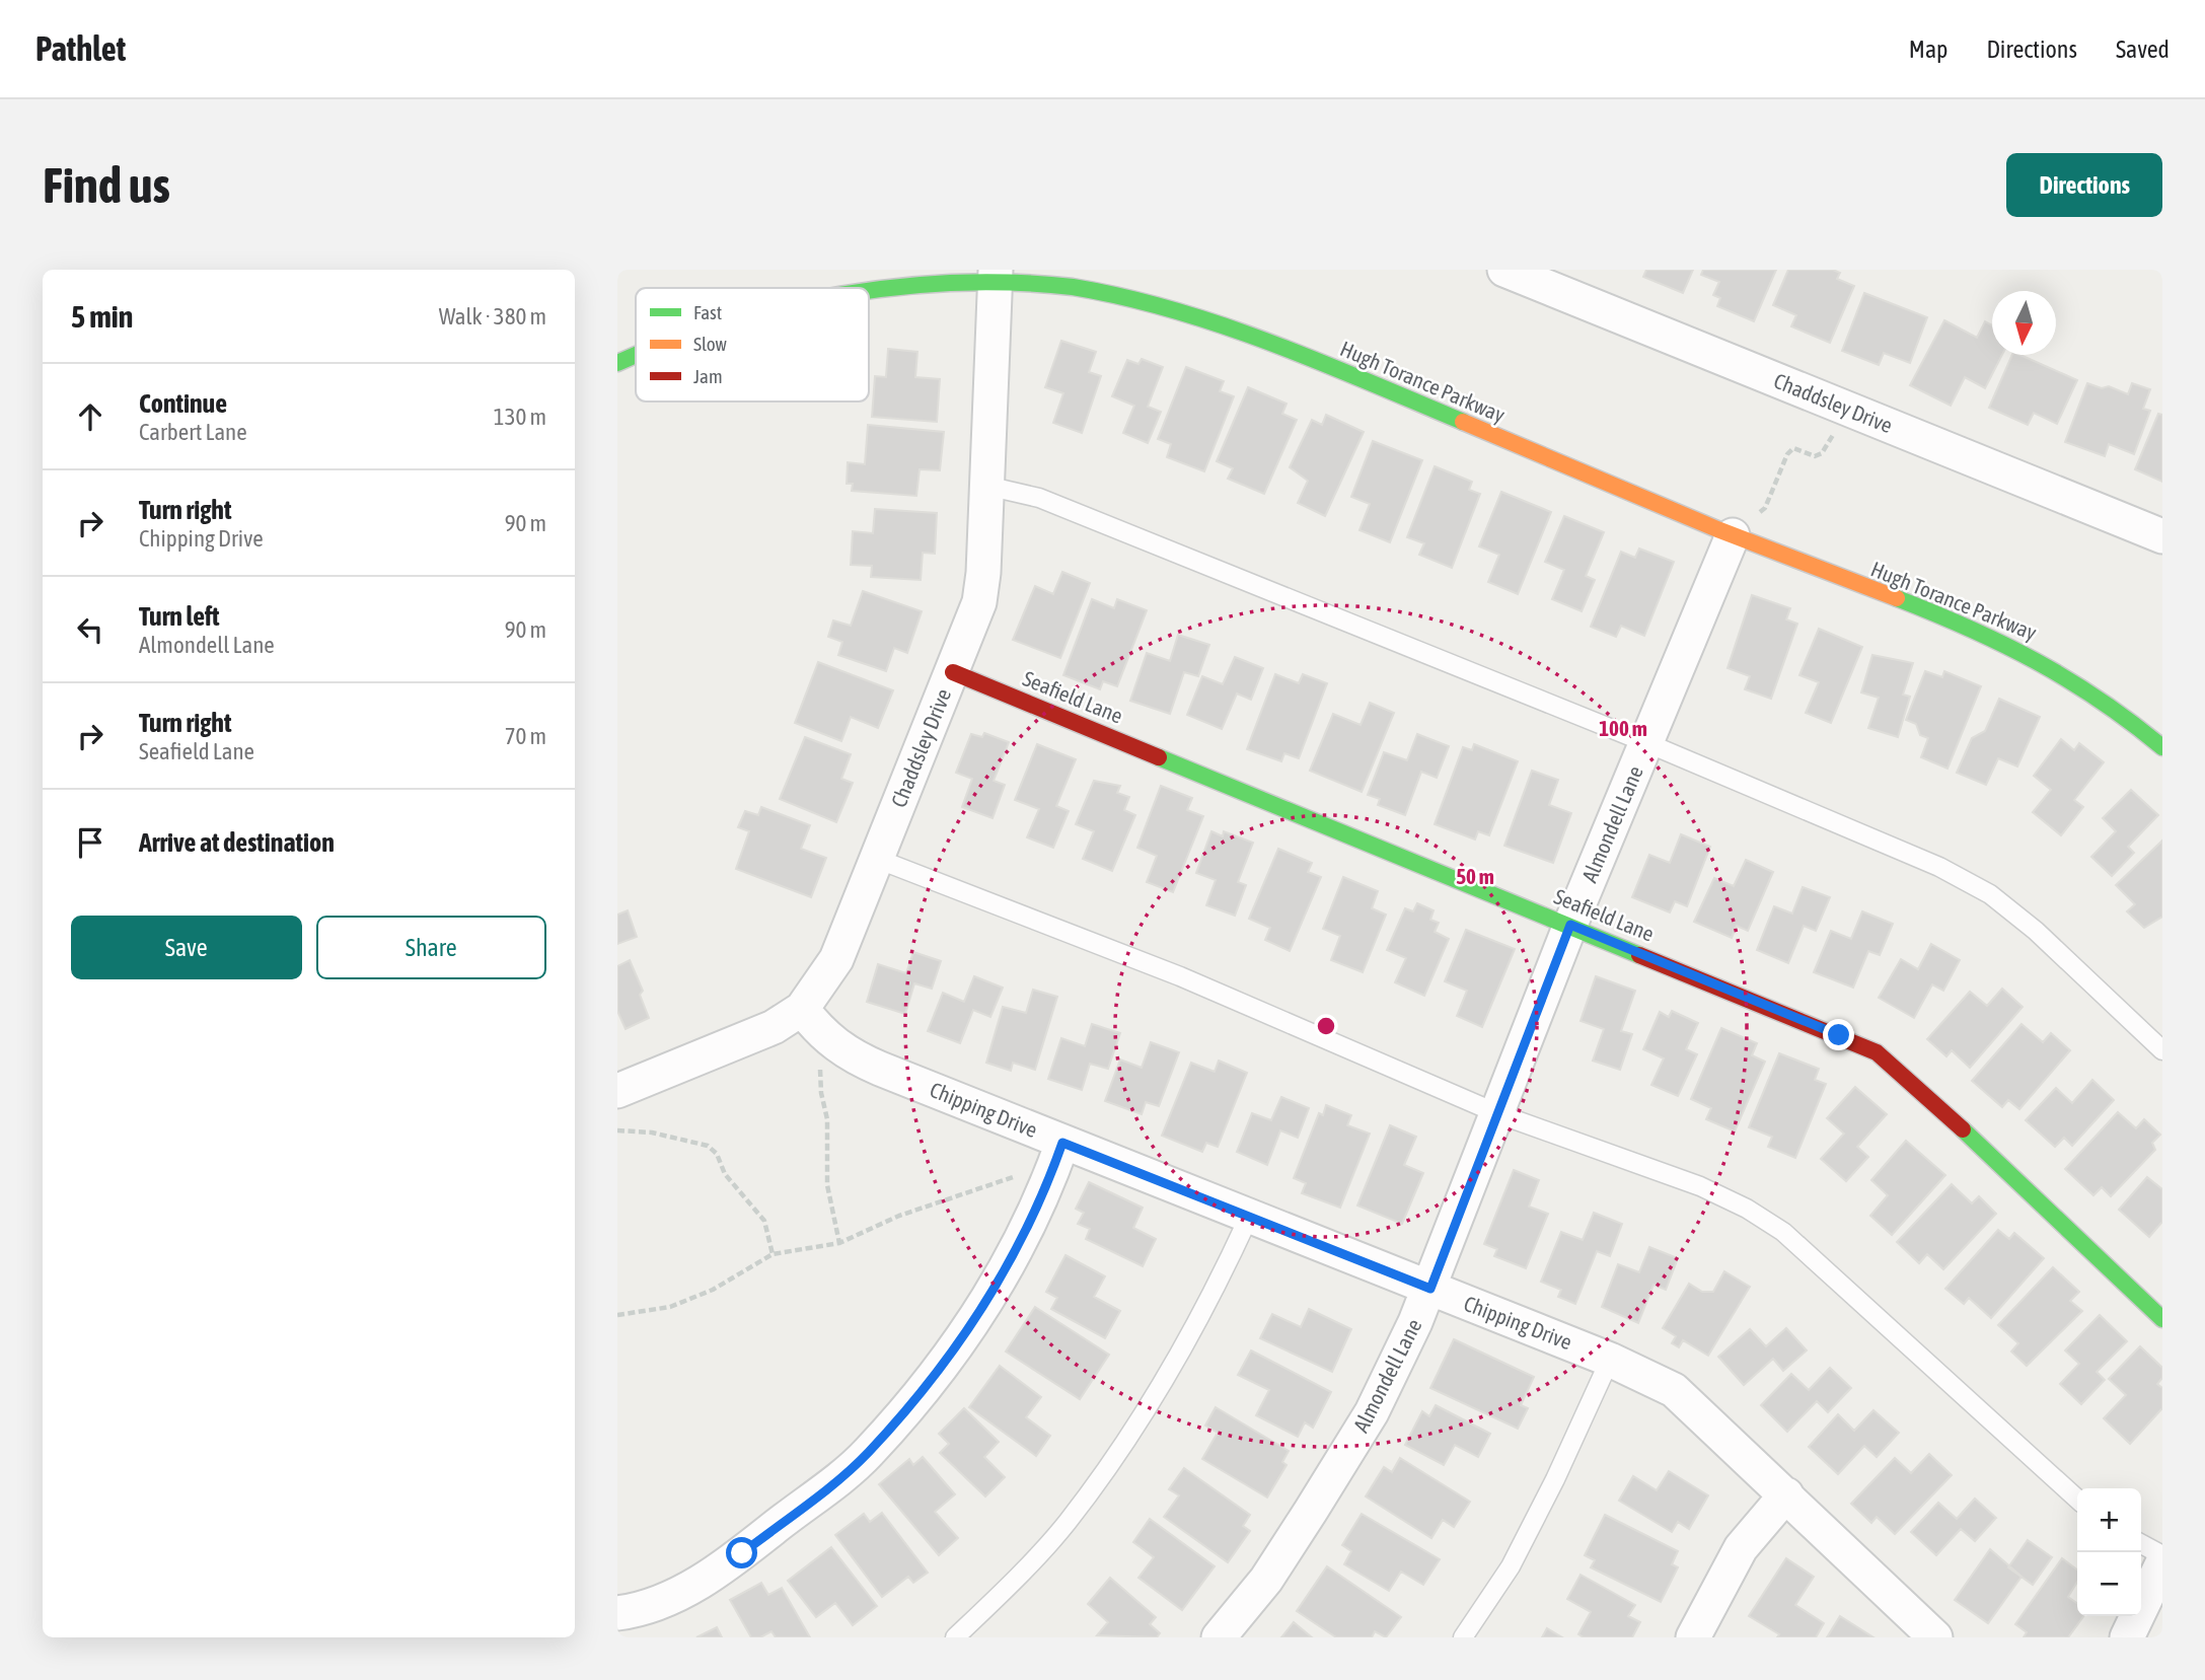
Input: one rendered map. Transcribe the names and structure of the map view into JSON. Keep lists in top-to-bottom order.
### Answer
{
  "streets": {
    "street": [
      "Hugh Torance Parkway",
      "Chaddsley Drive",
      "Seafield Lane",
      "Almondell Lane",
      "Chipping Drive"
    ]
  },
  "crossings": [
    ["Hugh Torance Parkway", "Chaddsley Drive"],
    ["Hugh Torance Parkway", "Almondell Lane"],
    ["Chaddsley Drive", "Seafield Lane"],
    ["Chaddsley Drive", "Chipping Drive"],
    ["Seafield Lane", "Almondell Lane"],
    ["Almondell Lane", "Chipping Drive"]
  ],
  "legend": ["Fast", "Slow", "Jam"],
  "north": "bottom",
  "page": {
    "header": "Pathlet",
    "nav": ["Map", "Directions", "Saved"],
    "buttons": [
      "Directions",
      ["Save", "Share"]
    ],
    "title": "Find us",
    "heading": ["5 min", "Walk · 380 m"],
    "list": [
      ["Continue", "Carbert Lane", "130 m"],
      ["Turn right", "Chipping Drive", "90 m"],
      ["Turn left", "Almondell Lane", "90 m"],
      ["Turn right", "Seafield Lane", "70 m"],
      "Arrive at destination"
    ],
    "map_buttons": ["+", "−"]
  },
  "rings": ["100 m", "50 m"]
}
